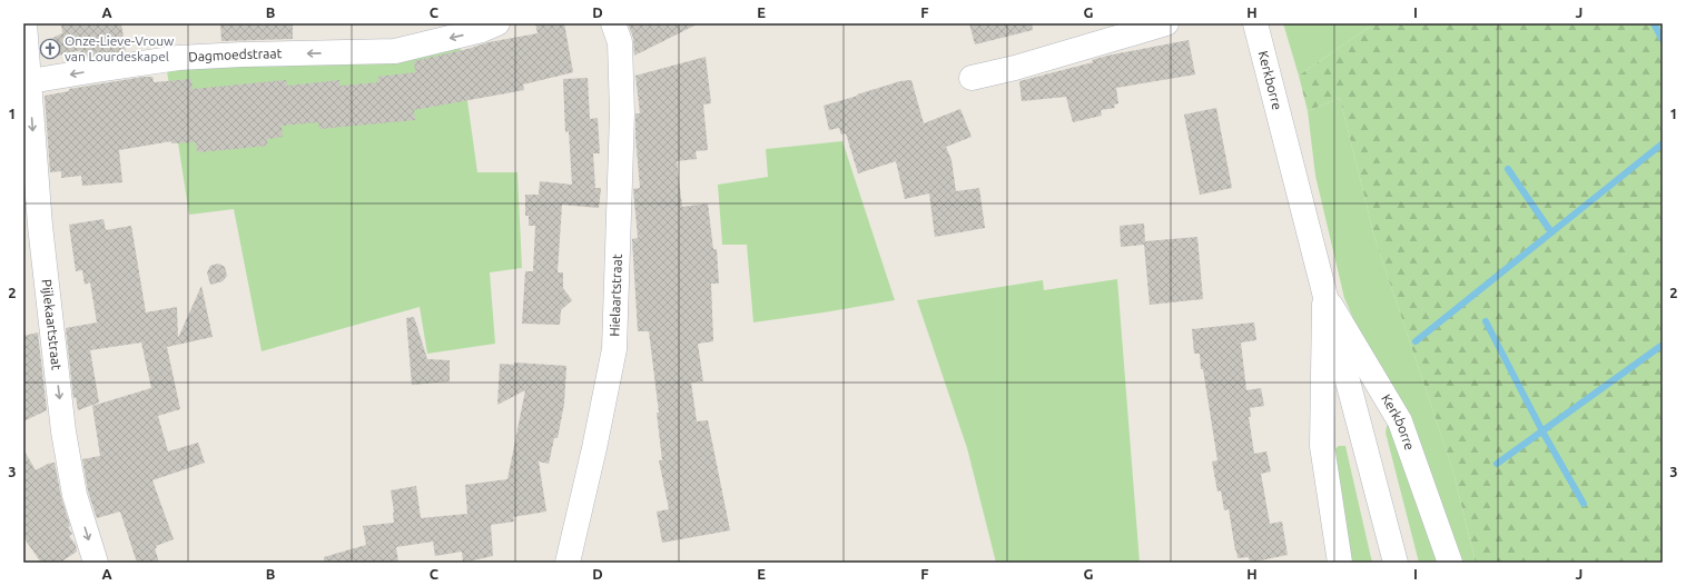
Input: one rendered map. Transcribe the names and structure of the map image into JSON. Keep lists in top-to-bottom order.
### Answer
{
  "streets": {
    "street": [
      "Dagmoedstraat",
      "Kerkborre",
      "Hielaartstraat",
      "Pijlekaartstraat"
    ]
  },
  "crossings": [
    ["Dagmoedstraat", "Pijlekaartstraat"]
  ],
  "one_way": ["Dagmoedstraat", "Pijlekaartstraat"],
  "places": {
    "church": ["Onze-Lieve-Vrouw van Lourdeskapel"]
  },
  "grid": {
    "columns": [
      "A",
      "B",
      "C",
      "D",
      "E",
      "F",
      "G",
      "H",
      "I",
      "J"
    ],
    "rows": ["1", "2", "3"]
  }
}
